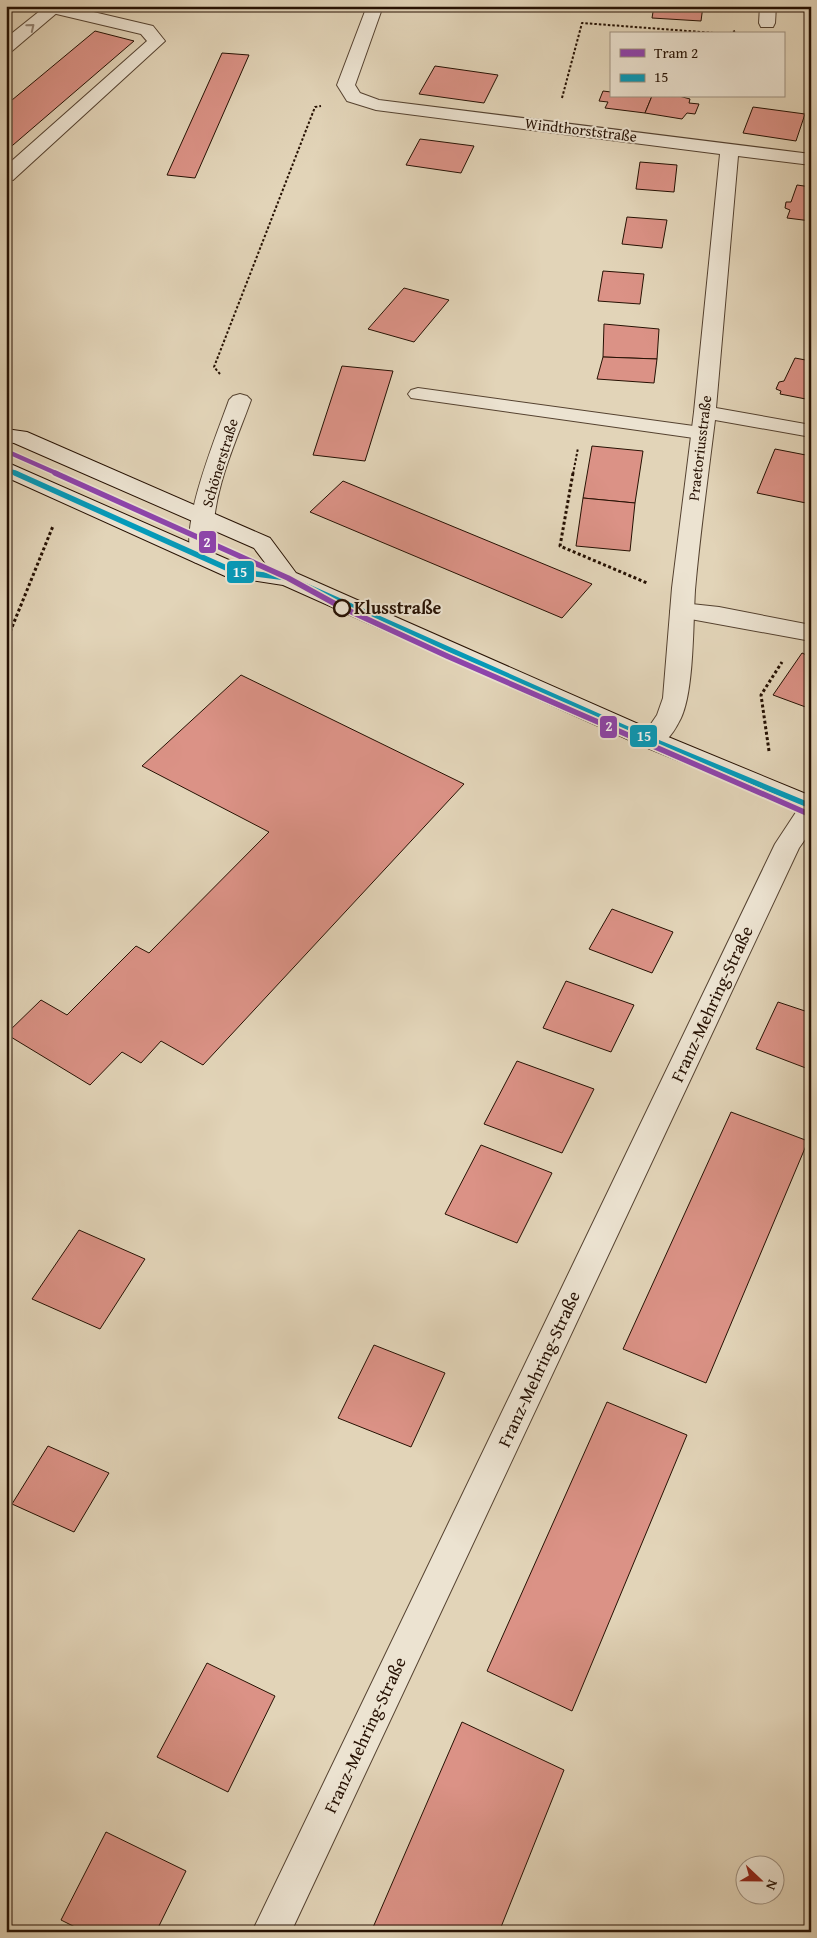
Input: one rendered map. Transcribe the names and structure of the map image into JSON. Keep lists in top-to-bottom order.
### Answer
{
  "streets": {
    "street": [
      "Windthorststraße",
      "Praetoriusstraße",
      "Schönerstraße",
      "Franz-Mehring-Straße"
    ]
  },
  "crossings": [
    ["Windthorststraße", "Praetoriusstraße"]
  ],
  "places": ["Klusstraße"],
  "lines": ["tram line 2", "transit line 15"],
  "legend": ["Tram 2", "15"],
  "north": "right"
}
